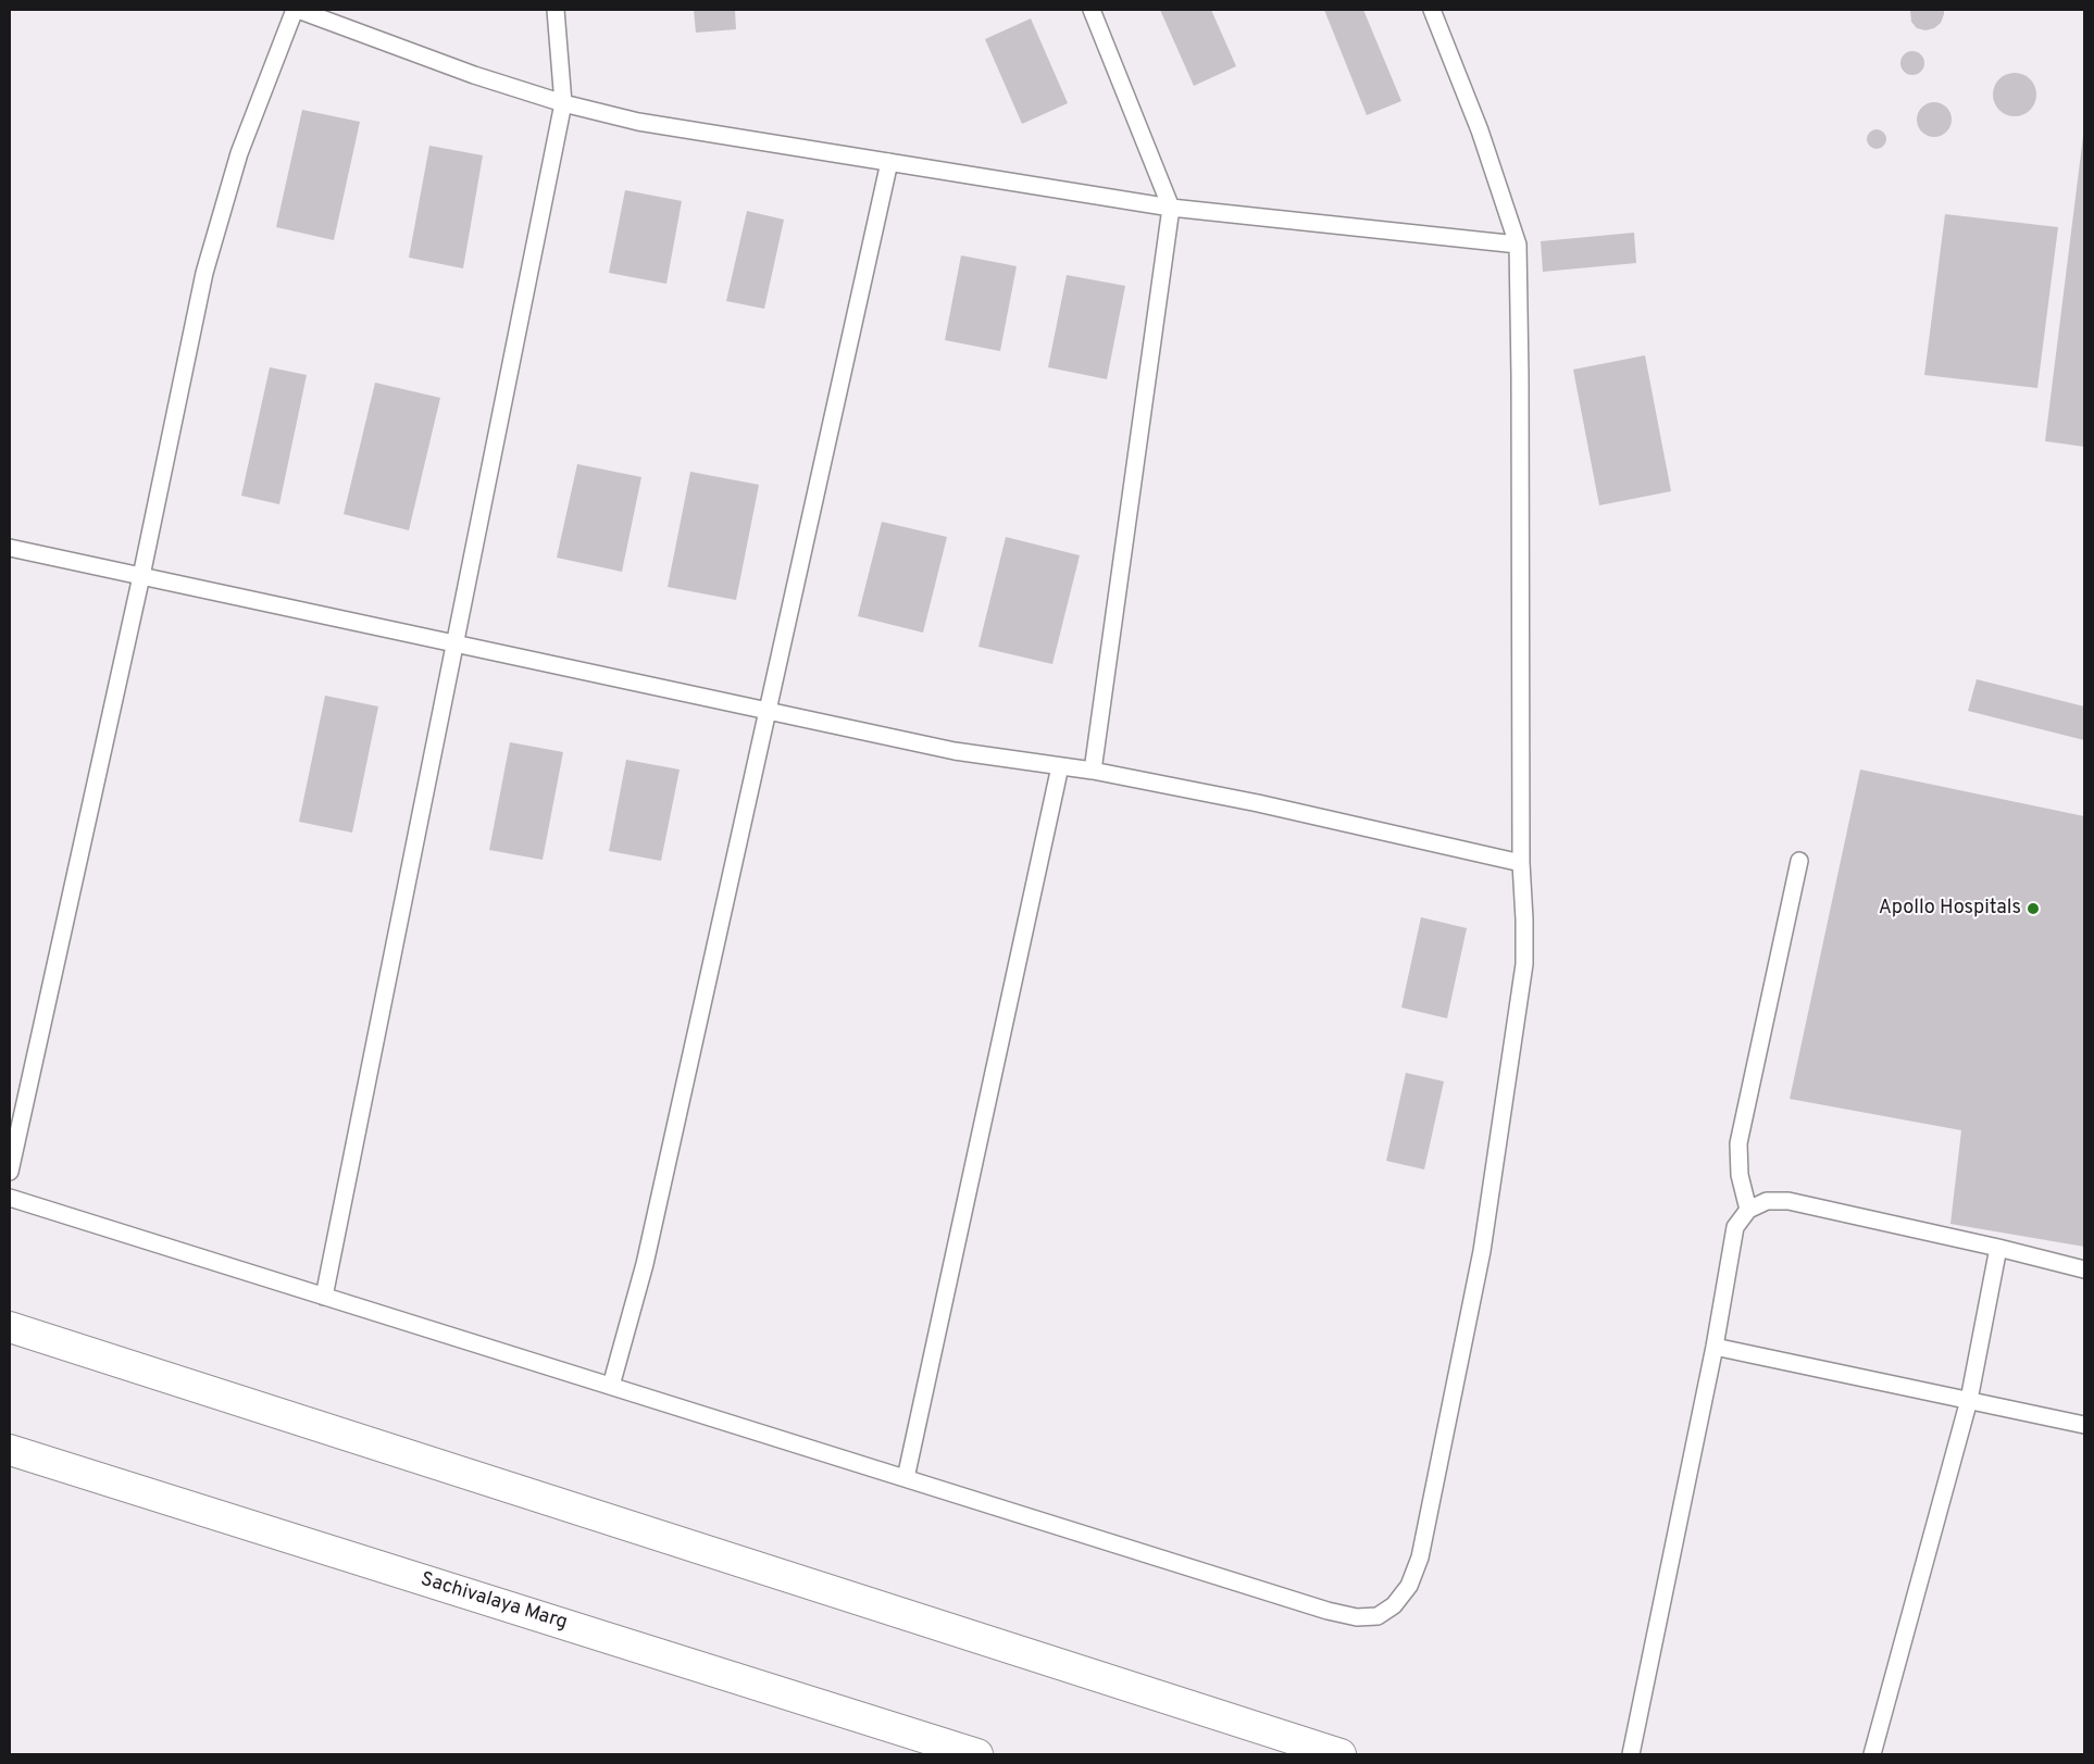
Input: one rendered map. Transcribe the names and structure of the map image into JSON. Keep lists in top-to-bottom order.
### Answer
{
  "streets": {
    "main road": ["Sachivalaya Marg"]
  },
  "places": ["Apollo Hospitals"]
}
